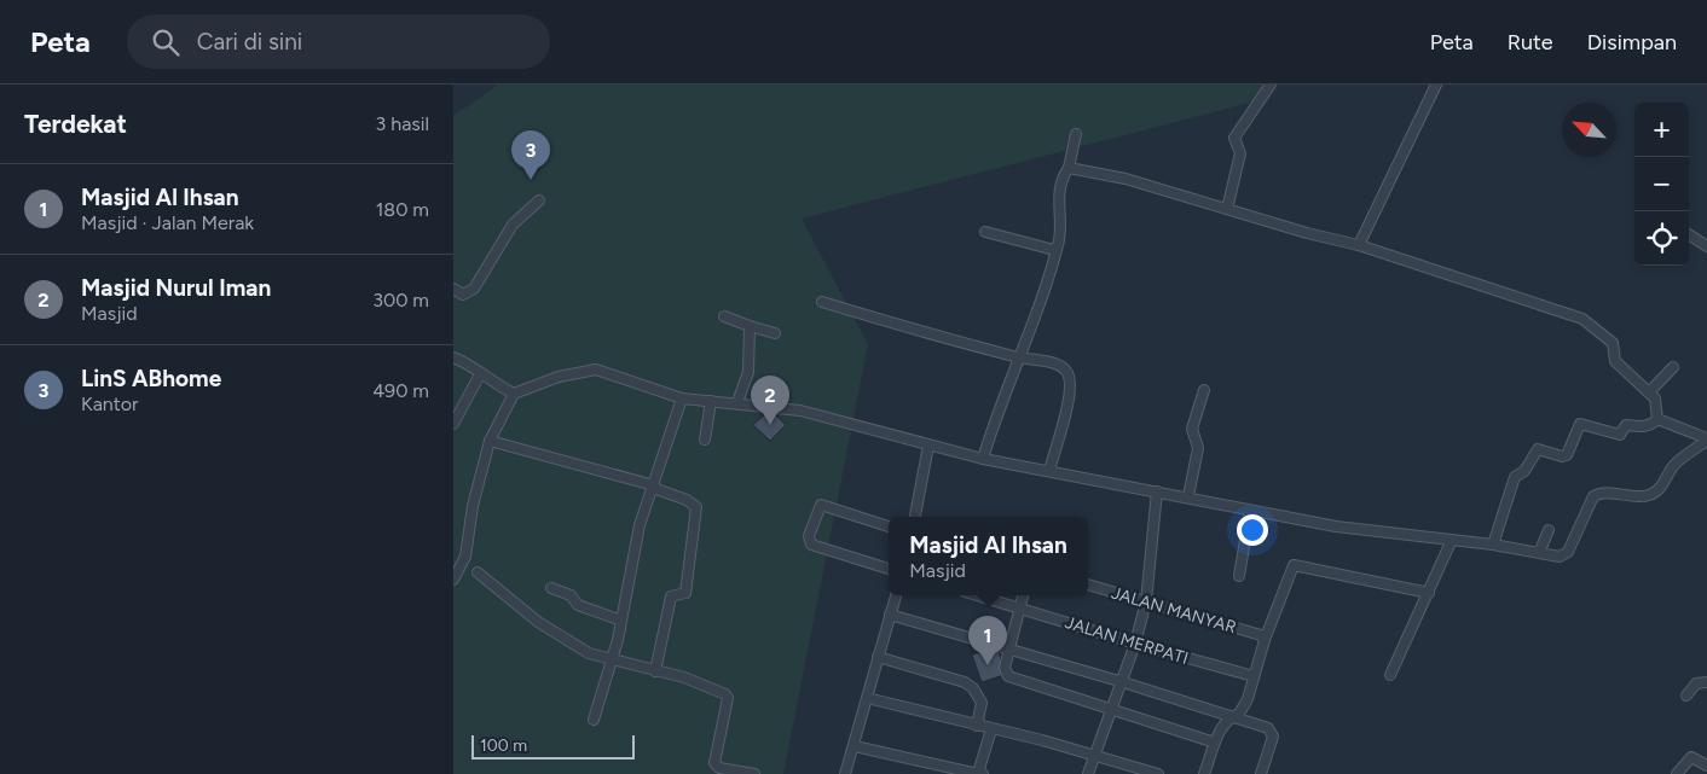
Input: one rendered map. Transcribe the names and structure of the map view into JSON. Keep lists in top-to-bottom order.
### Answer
{
  "streets": {
    "street": ["JALAN MANYAR", "JALAN MERPATI"]
  },
  "scale_bar": "100 m",
  "north": "top left",
  "page": {
    "header": "Peta",
    "search": "Cari di sini",
    "nav": ["Peta", "Rute", "Disimpan"],
    "heading": ["Terdekat", "3 hasil"],
    "map_buttons": ["+", "−"],
    "pins": ["3", "2", "1"],
    "list": [
      {
        "mark": "1",
        "name": "Masjid Al Ihsan",
        "note": "Masjid · Jalan Merak",
        "value": "180 m"
      },
      {
        "mark": "2",
        "name": "Masjid Nurul Iman",
        "note": "Masjid",
        "value": "300 m"
      },
      {
        "mark": "3",
        "name": "LinS ABhome",
        "note": "Kantor",
        "value": "490 m"
      }
    ],
    "popup": ["Masjid Al Ihsan", "Masjid"],
    "scale": "100 m"
  }
}
